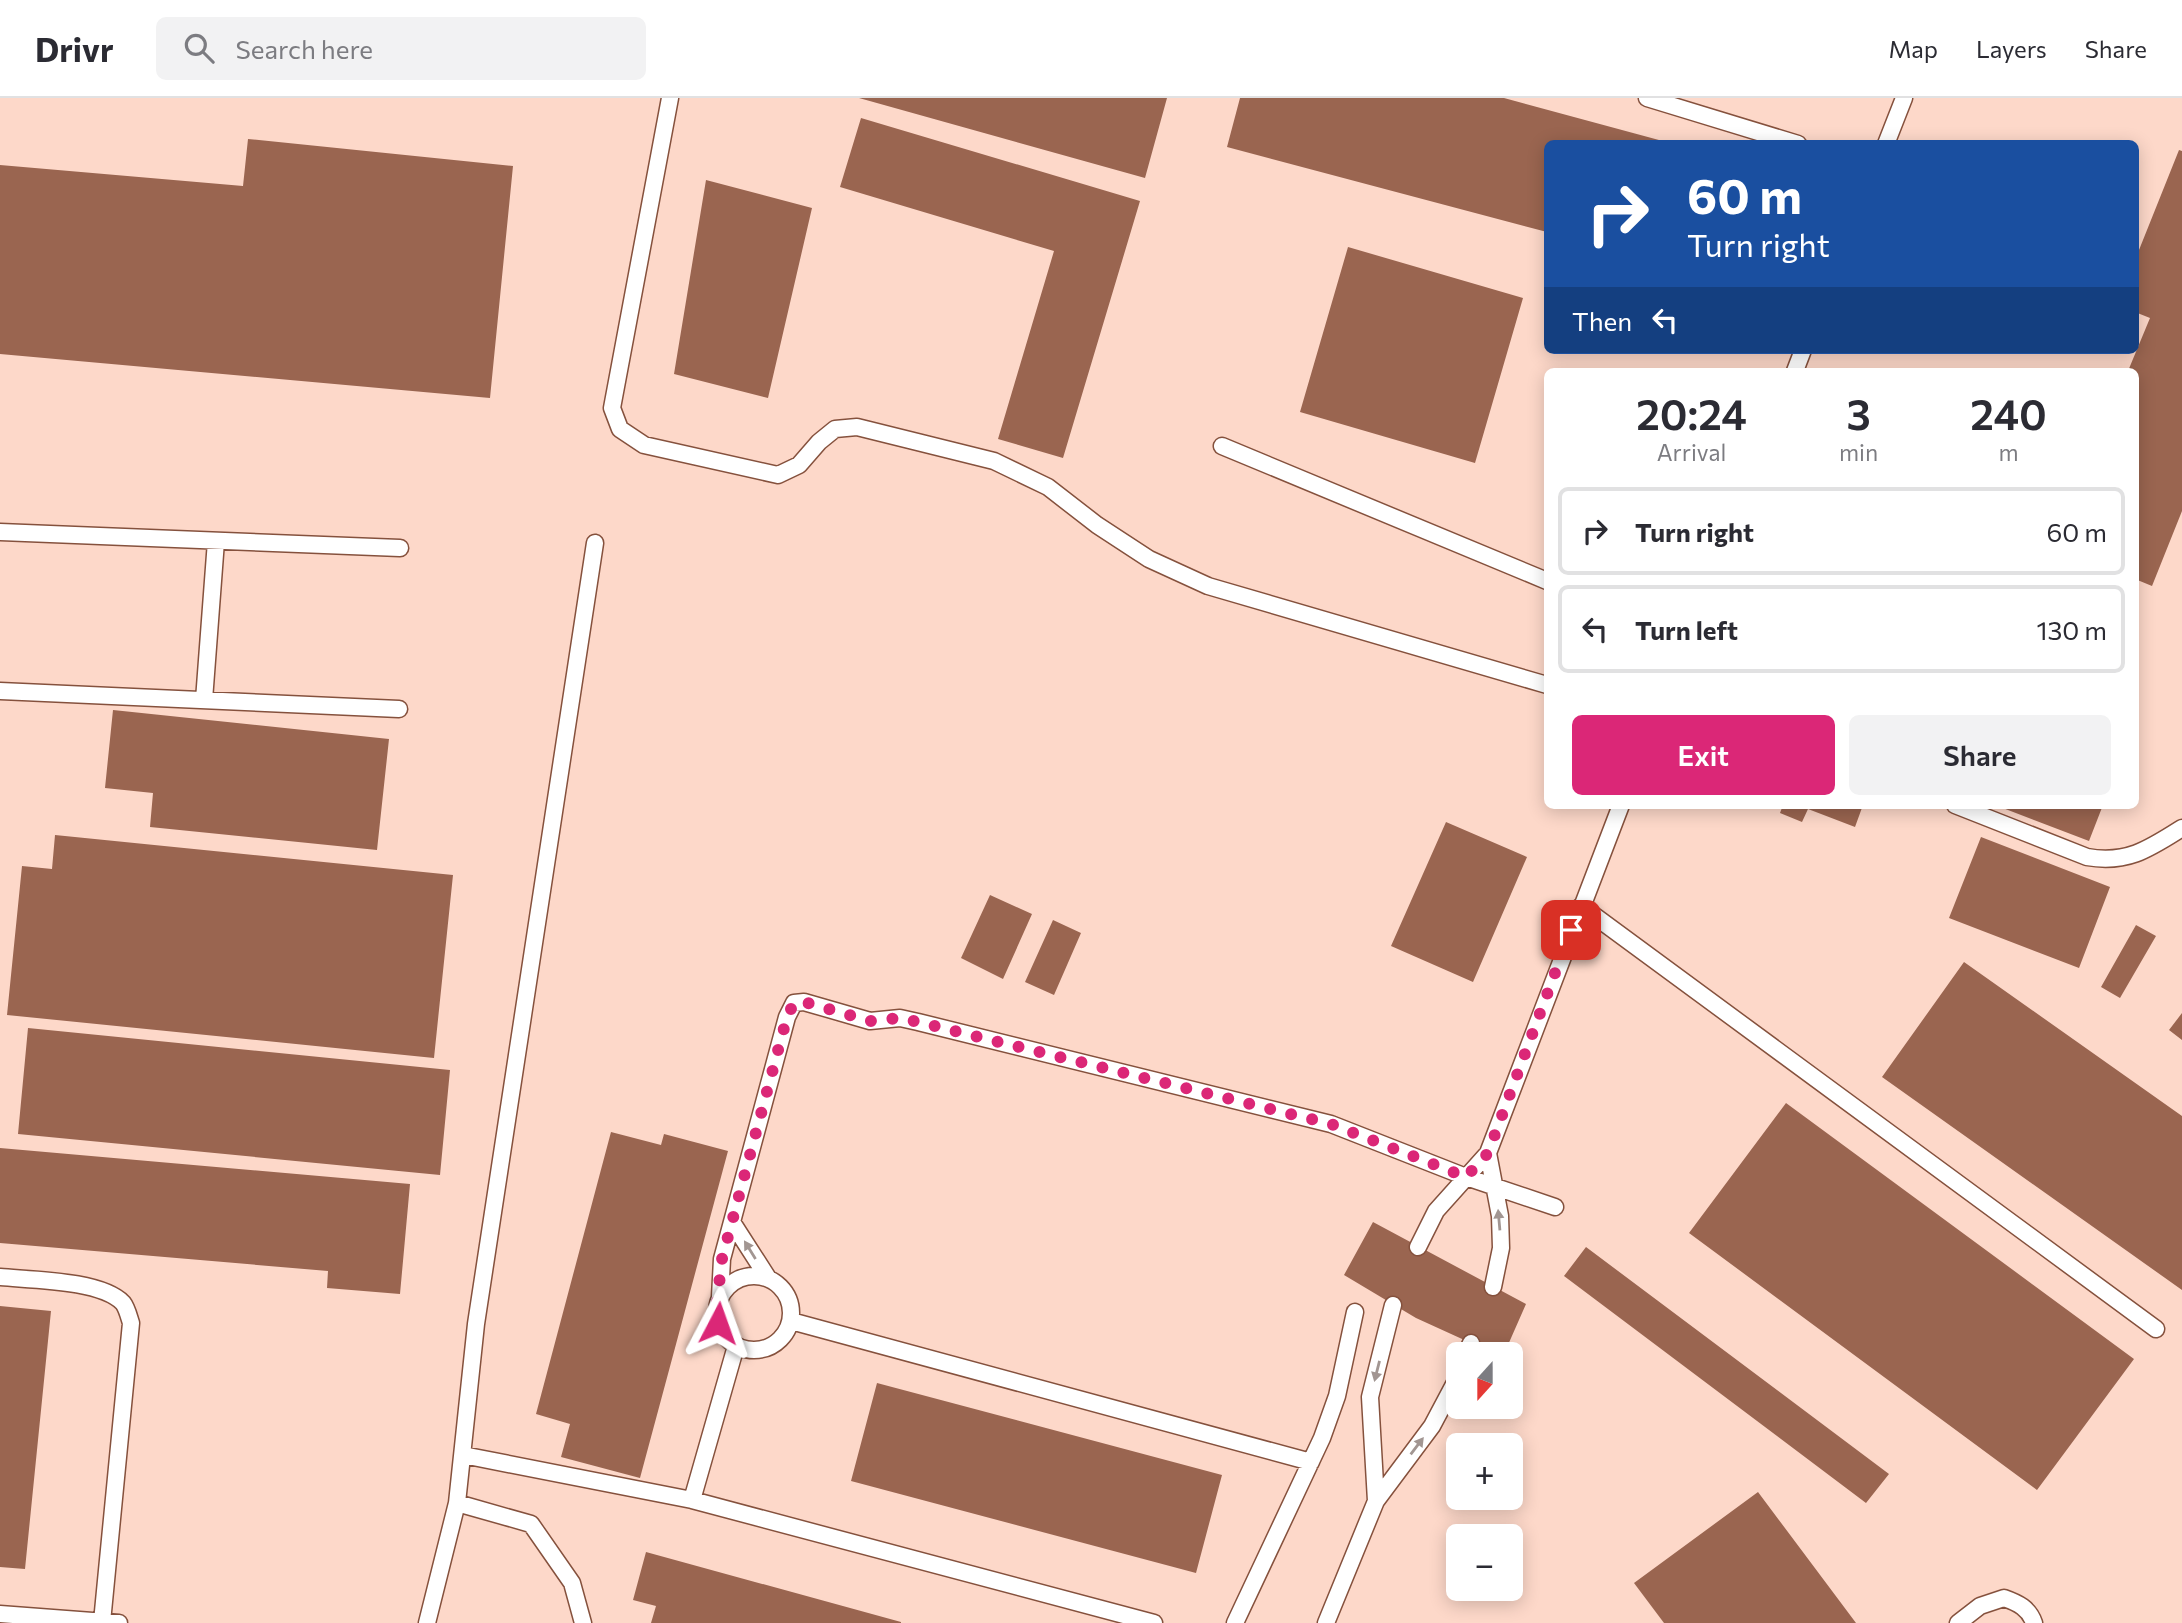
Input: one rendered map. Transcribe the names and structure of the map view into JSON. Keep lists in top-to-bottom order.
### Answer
{
  "north": "bottom",
  "page": {
    "header": "Drivr",
    "search": "Search here",
    "nav": ["Map", "Layers", "Share"],
    "turn": ["60 m", "Turn right"],
    "then": "Then",
    "eta": [
      "20:24",
      "Arrival",
      "3",
      "min",
      "240",
      "m"
    ],
    "list": [
      {
        "name": "Turn right",
        "value": "60 m"
      },
      {
        "name": "Turn left",
        "value": "130 m"
      }
    ],
    "buttons": ["Exit", "Share"],
    "map_buttons": ["+", "−"]
  }
}
